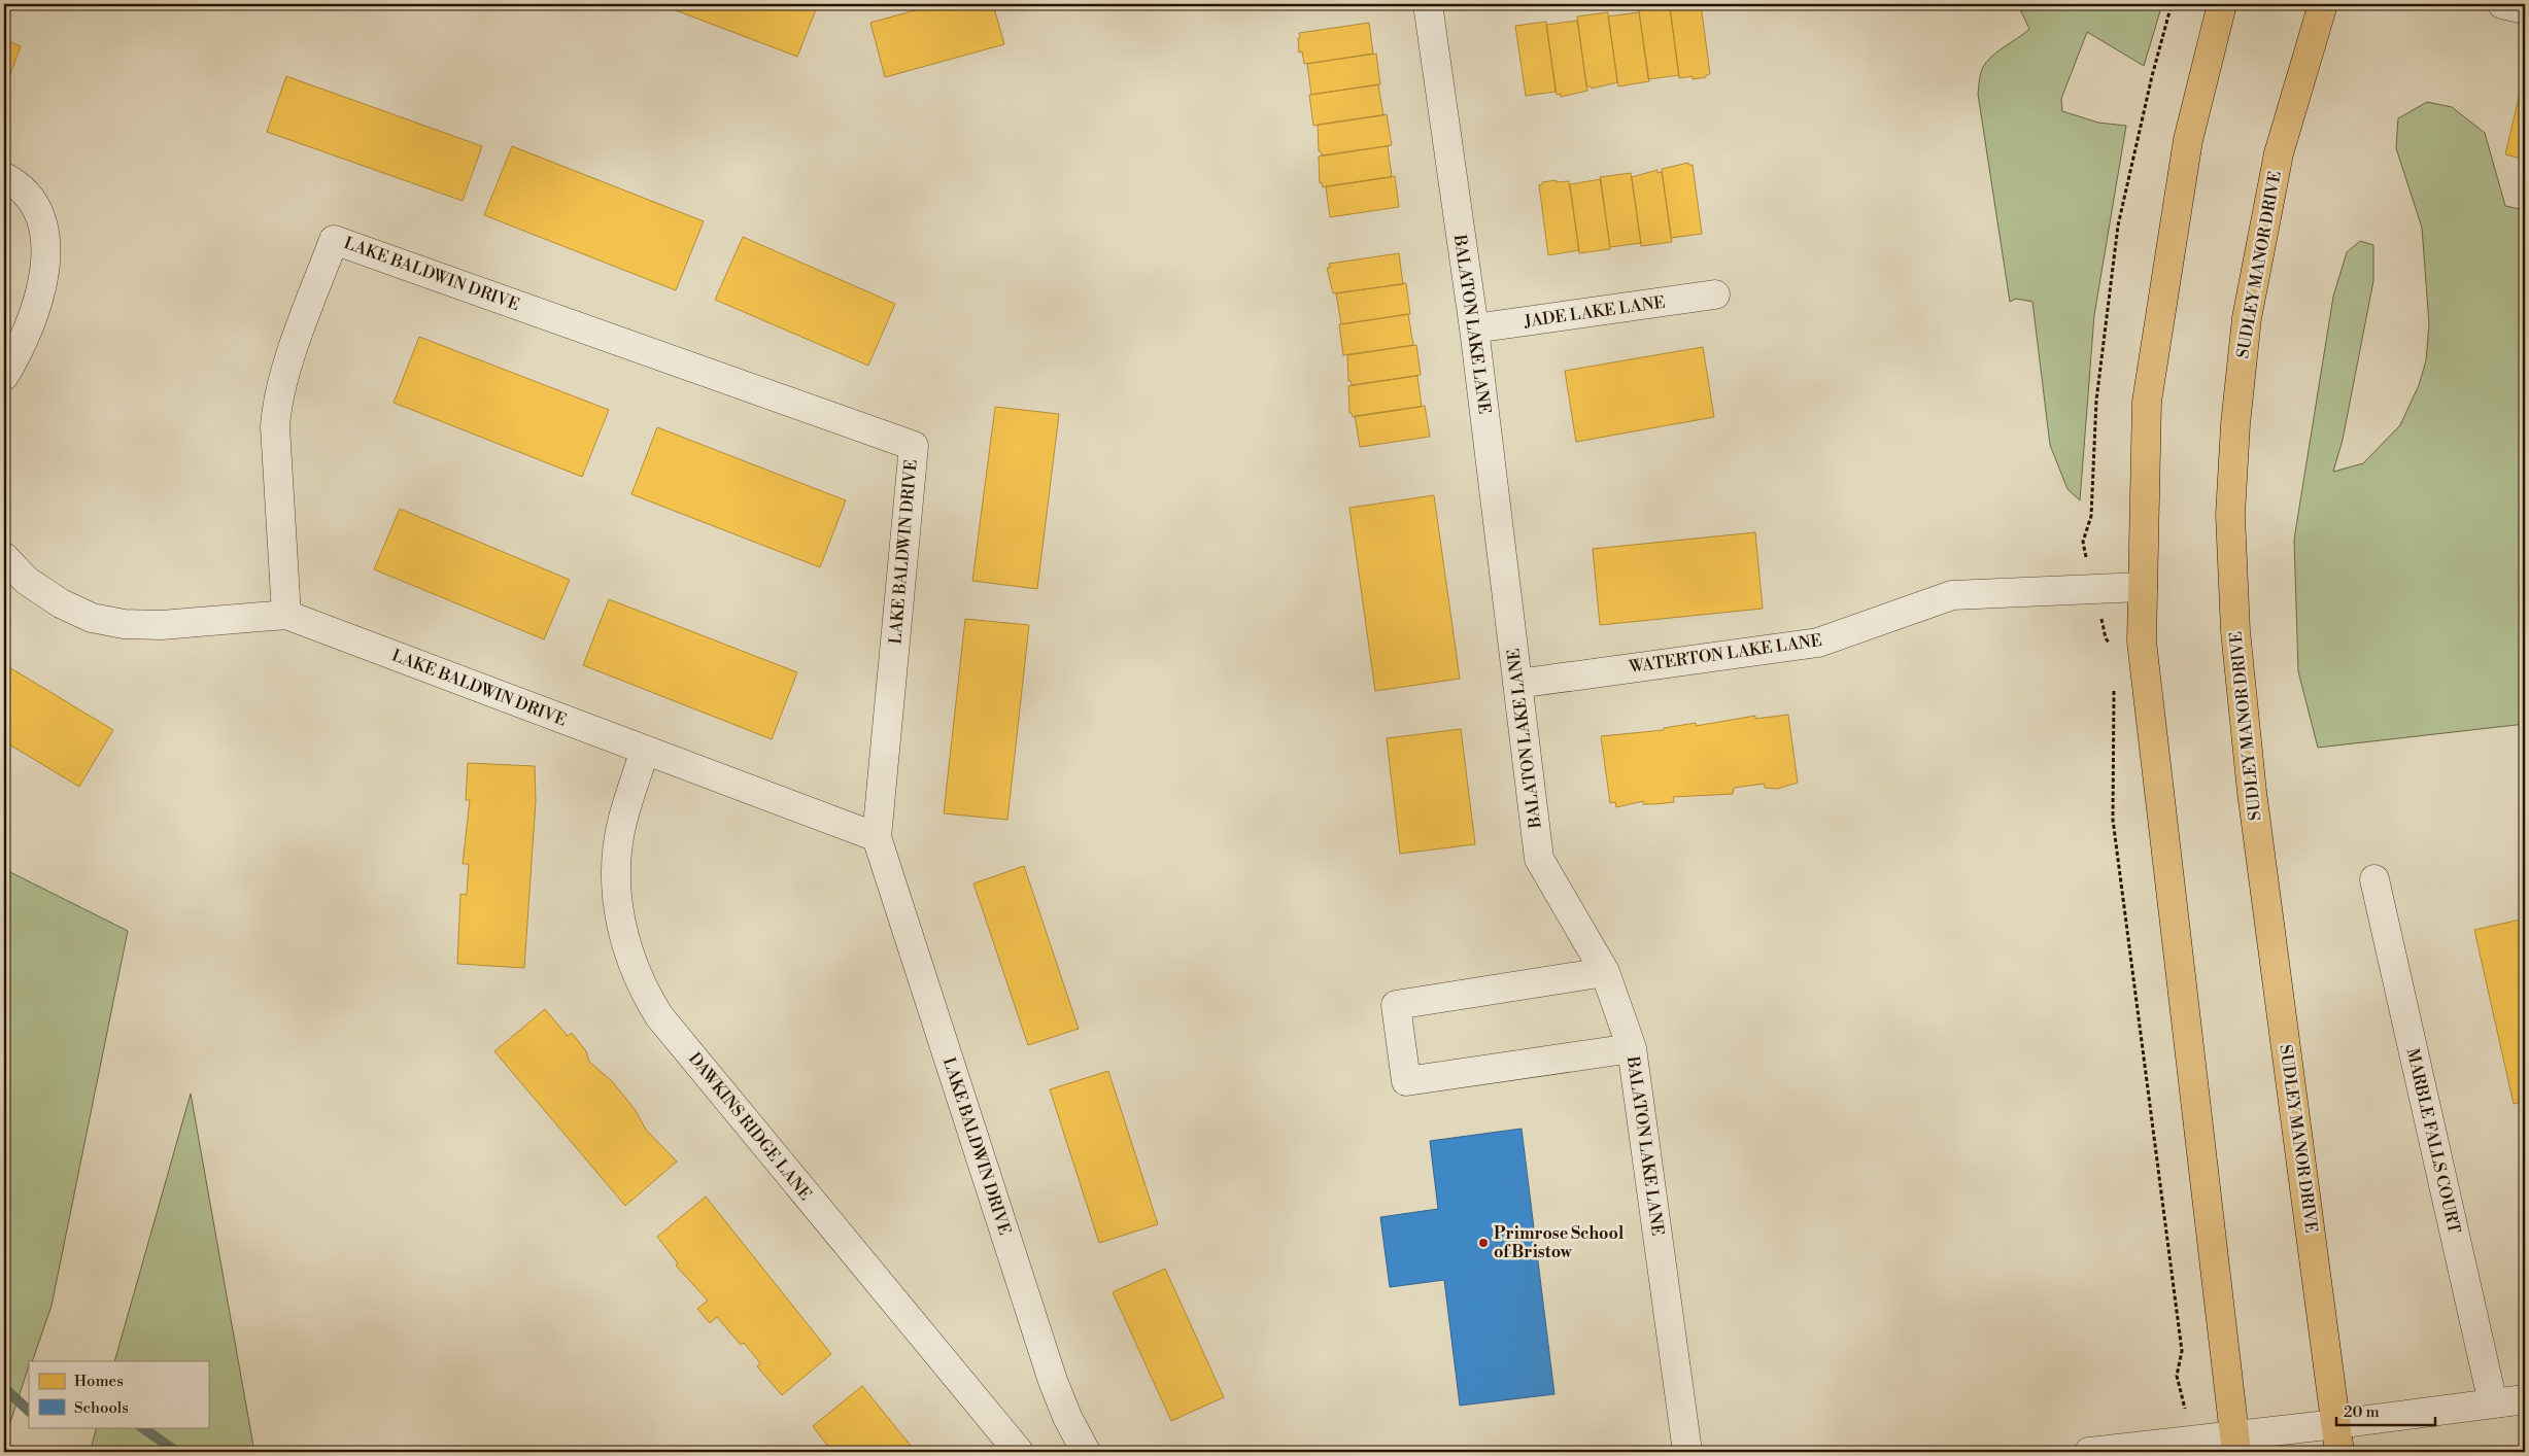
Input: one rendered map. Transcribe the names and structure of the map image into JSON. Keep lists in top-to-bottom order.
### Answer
{
  "streets": {
    "main road": ["SUDLEY MANOR DRIVE"],
    "street": [
      "LAKE BALDWIN DRIVE",
      "JADE LAKE LANE",
      "BALATON LAKE LANE",
      "WATERTON LAKE LANE",
      "DAWKINS RIDGE LANE",
      "MARBLE FALLS COURT"
    ]
  },
  "crossings": [
    ["LAKE BALDWIN DRIVE", "DAWKINS RIDGE LANE"],
    ["JADE LAKE LANE", "BALATON LAKE LANE"],
    ["BALATON LAKE LANE", "WATERTON LAKE LANE"]
  ],
  "places": ["Primrose School of Bristow"],
  "legend": ["Homes", "Schools"],
  "scale_bar": "20 m"
}
